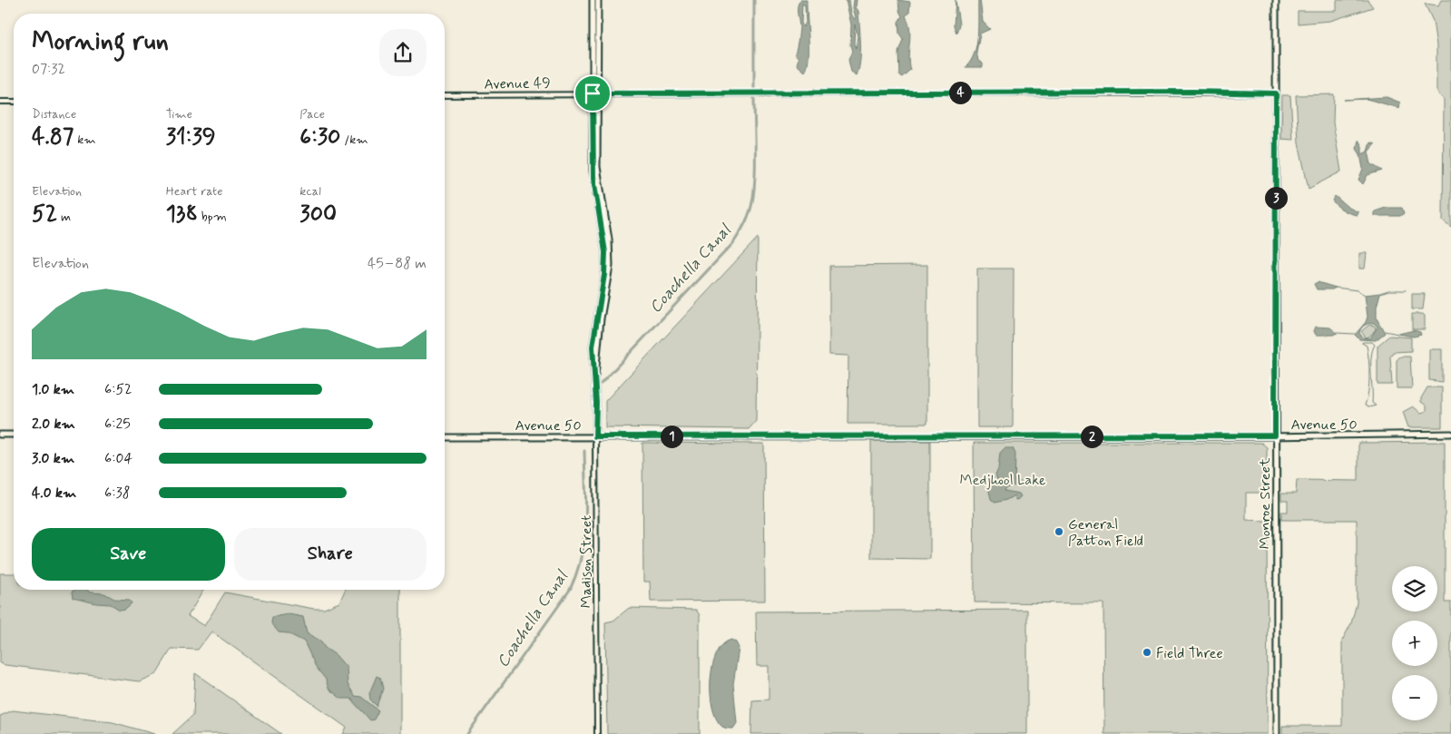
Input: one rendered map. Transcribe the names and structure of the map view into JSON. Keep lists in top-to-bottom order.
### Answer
{
  "streets": {
    "main road": ["Avenue 50", "Monroe Street", "Madison Street"],
    "street": ["Avenue 49"]
  },
  "crossings": [
    ["Avenue 49", "Monroe Street"],
    ["Avenue 49", "Madison Street"],
    ["Avenue 50", "Monroe Street"],
    ["Avenue 50", "Madison Street"]
  ],
  "water": ["Coachella Canal"],
  "parks": ["Medjhool Lake"],
  "places": ["General Patton Field", "Field Three"],
  "page": {
    "heading": ["Morning run", "07:32"],
    "pins": [
      "4",
      "3",
      "1",
      "2"
    ],
    "stats": [
      ["Distance", "4.87 km"],
      ["Time", "31:39"],
      ["Pace", "6:30 /km"],
      ["Elevation", "52 m"],
      ["Heart rate", "138 bpm"],
      ["kcal", "300"]
    ],
    "chart": ["Elevation", "45–88 m"],
    "list": [
      {
        "name": "1.0 km",
        "note": "6:52"
      },
      {
        "name": "2.0 km",
        "note": "6:25"
      },
      {
        "name": "3.0 km",
        "note": "6:04"
      },
      {
        "name": "4.0 km",
        "note": "6:38"
      }
    ],
    "buttons": ["Save", "Share"],
    "map_buttons": ["+", "−"]
  }
}
